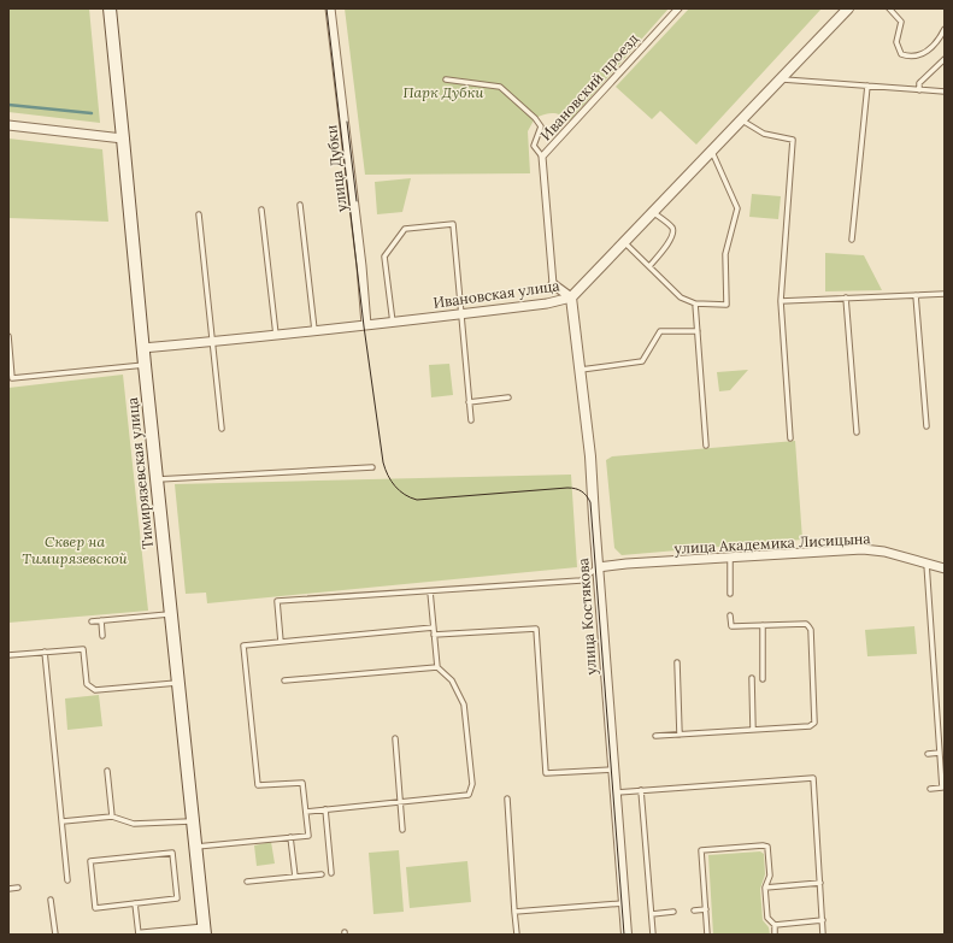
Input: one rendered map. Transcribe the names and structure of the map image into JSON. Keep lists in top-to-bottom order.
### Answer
{
  "streets": {
    "main road": ["Тимирязевская улица"],
    "street": [
      "Ивановский проезд",
      "улица Дубки",
      "Ивановская улица",
      "улица Академика Лисицына",
      "улица Костякова"
    ]
  },
  "crossings": [
    ["Ивановский проезд", "Ивановская улица"],
    ["Ивановский проезд", "улица Костякова"],
    ["улица Дубки", "Ивановская улица"],
    ["Ивановская улица", "Тимирязевская улица"],
    ["Ивановская улица", "улица Костякова"],
    ["улица Академика Лисицына", "улица Костякова"]
  ],
  "parks": ["Парк Дубки", "Сквер на Тимирязевской"]
}
